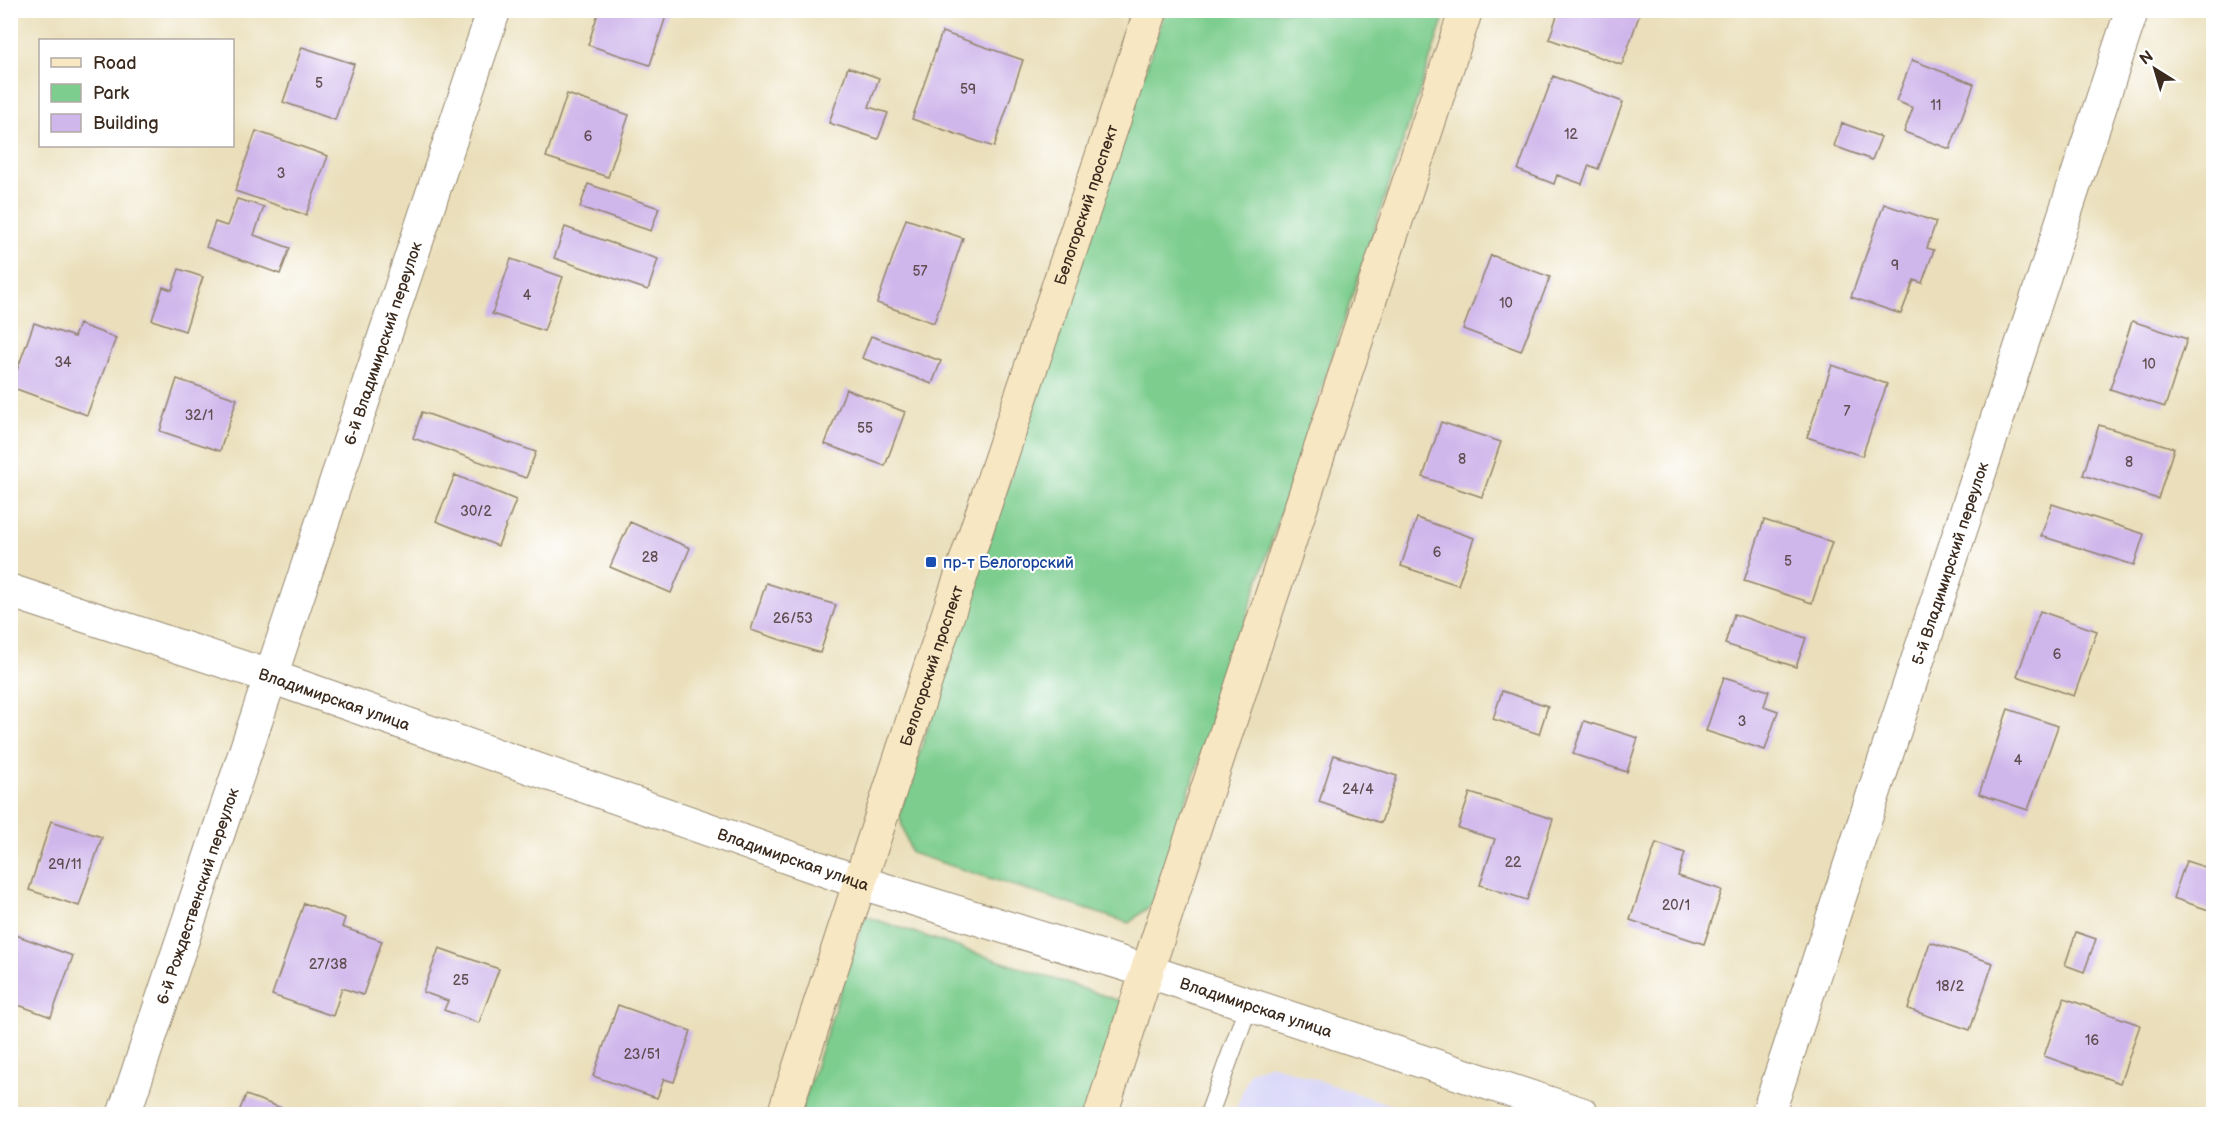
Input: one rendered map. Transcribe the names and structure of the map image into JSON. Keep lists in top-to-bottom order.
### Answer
{
  "streets": {
    "street": [
      "Белогорский проспект",
      "6-й Владимирский переулок",
      "5-й Владимирский переулок",
      "Владимирская улица",
      "6-й Рождественский переулок"
    ]
  },
  "crossings": [
    ["Белогорский проспект", "Владимирская улица"],
    ["6-й Владимирский переулок", "Владимирская улица"],
    ["6-й Владимирский переулок", "6-й Рождественский переулок"],
    ["Владимирская улица", "6-й Рождественский переулок"]
  ],
  "places": {
    "transit": ["пр-т Белогорский"]
  },
  "house_numbers": [
    "5",
    "59",
    "11",
    "12",
    "6",
    "3",
    "9",
    "57",
    "4",
    "10",
    "34",
    "10",
    "7",
    "32/1",
    "55",
    "8",
    "8",
    "30/2",
    "6",
    "28",
    "5",
    "26/53",
    "6",
    "3",
    "4",
    "24/4",
    "22",
    "29/11",
    "20/1",
    "27/38",
    "25",
    "18/2",
    "16",
    "23/51"
  ],
  "legend": ["Road", "Park", "Building"],
  "north": "top left"
}
